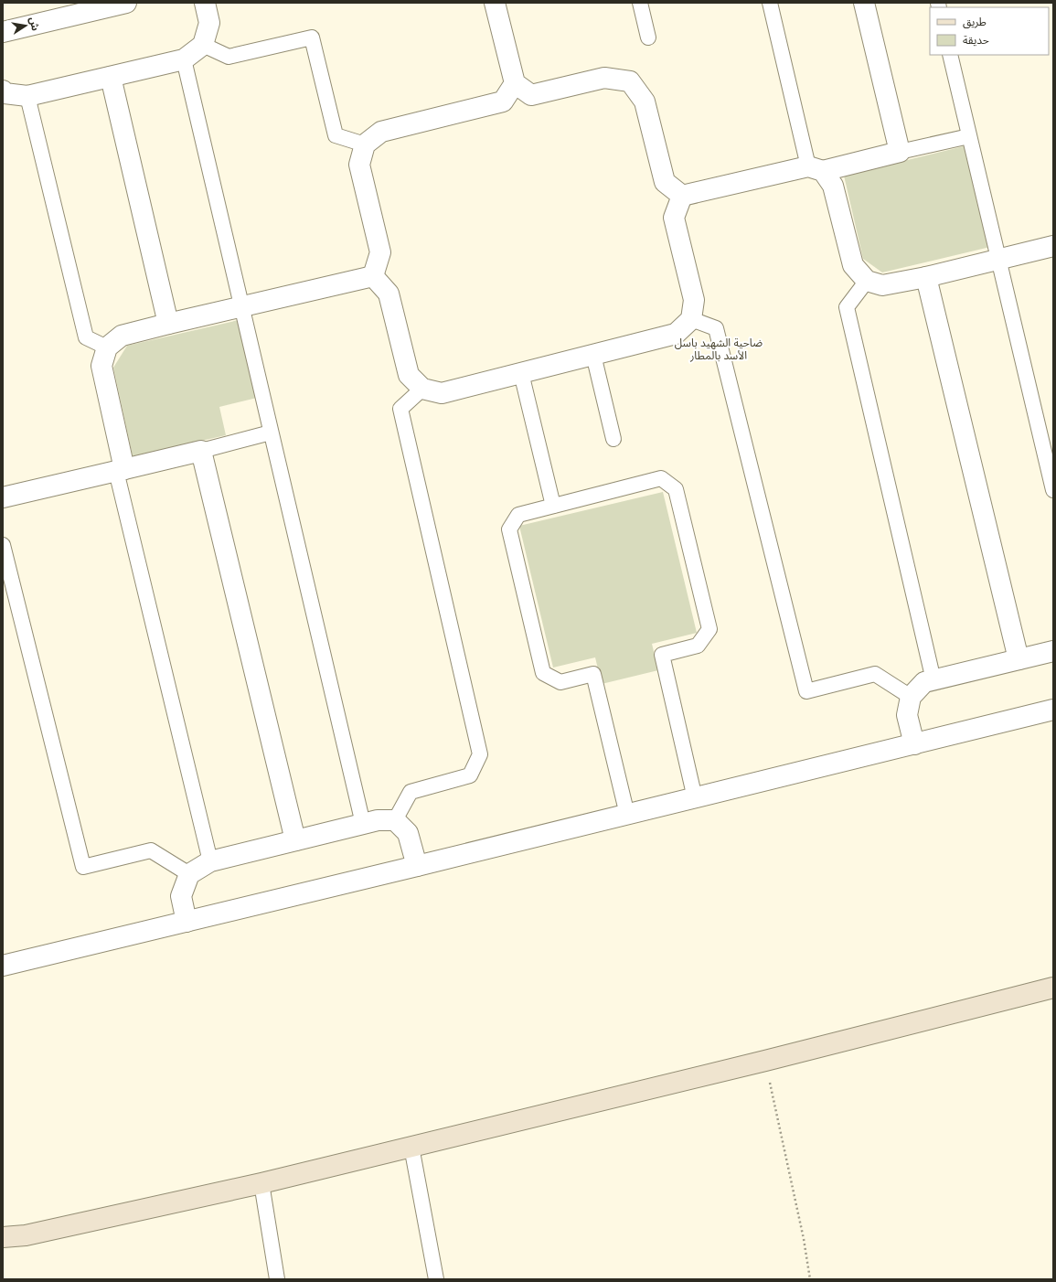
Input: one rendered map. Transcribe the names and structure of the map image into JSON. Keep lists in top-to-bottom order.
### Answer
{
  "districts": ["ضاحية الشهيد باسل الأسد بالمطار"],
  "legend": ["طريق", "حديقة"],
  "north": "right"
}
